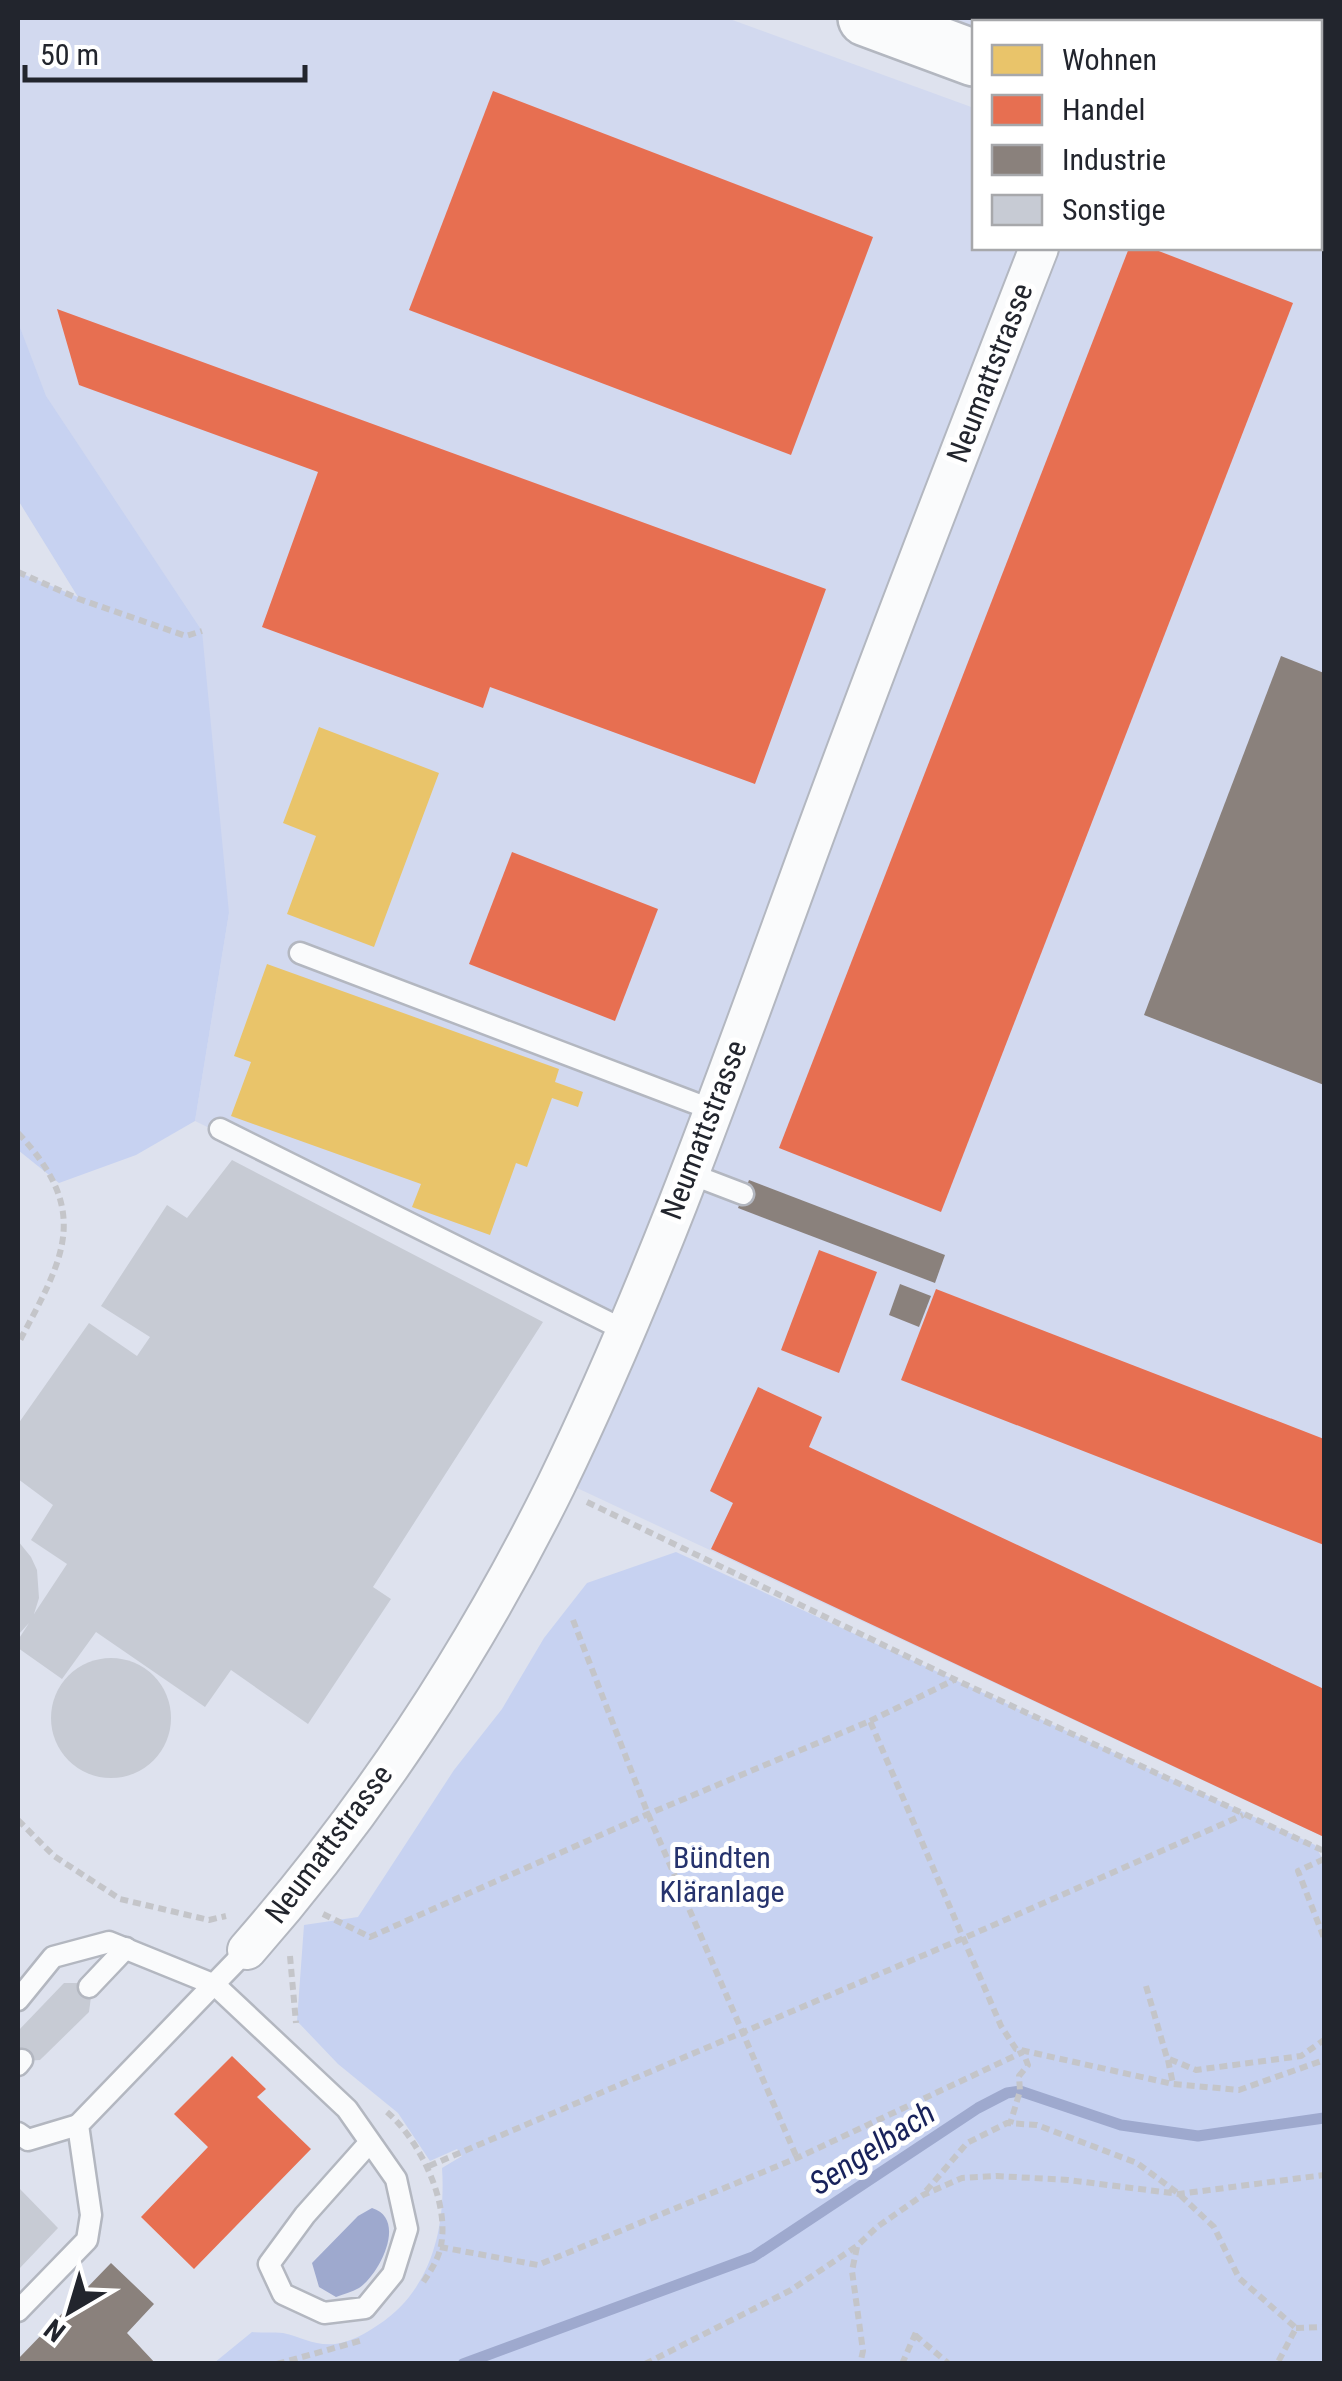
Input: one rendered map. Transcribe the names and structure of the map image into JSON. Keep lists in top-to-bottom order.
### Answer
{
  "streets": {
    "street": ["Neumattstrasse"]
  },
  "water": ["Sengelbach"],
  "parks": ["Bündten Kläranlage"],
  "legend": [
    "Wohnen",
    "Handel",
    "Industrie",
    "Sonstige"
  ],
  "scale_bar": "50 m",
  "north": "bottom left"
}
